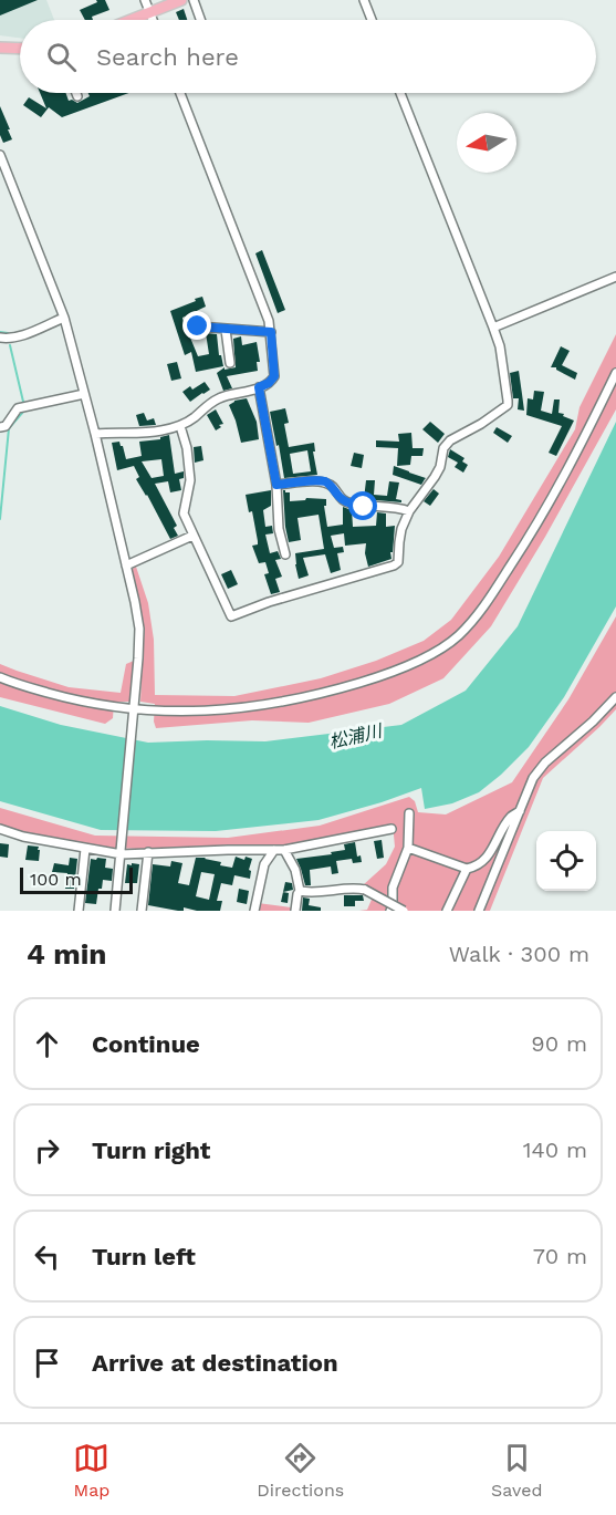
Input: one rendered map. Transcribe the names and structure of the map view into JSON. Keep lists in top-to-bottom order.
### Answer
{
  "water": ["松浦川"],
  "scale_bar": "100 m",
  "north": "left",
  "page": {
    "search": "Search here",
    "scale": "100 m",
    "heading": ["4 min", "Walk · 300 m"],
    "list": [
      ["Continue", "90 m"],
      ["Turn right", "140 m"],
      ["Turn left", "70 m"],
      "Arrive at destination"
    ],
    "nav": ["Map", "Directions", "Saved"]
  }
}
